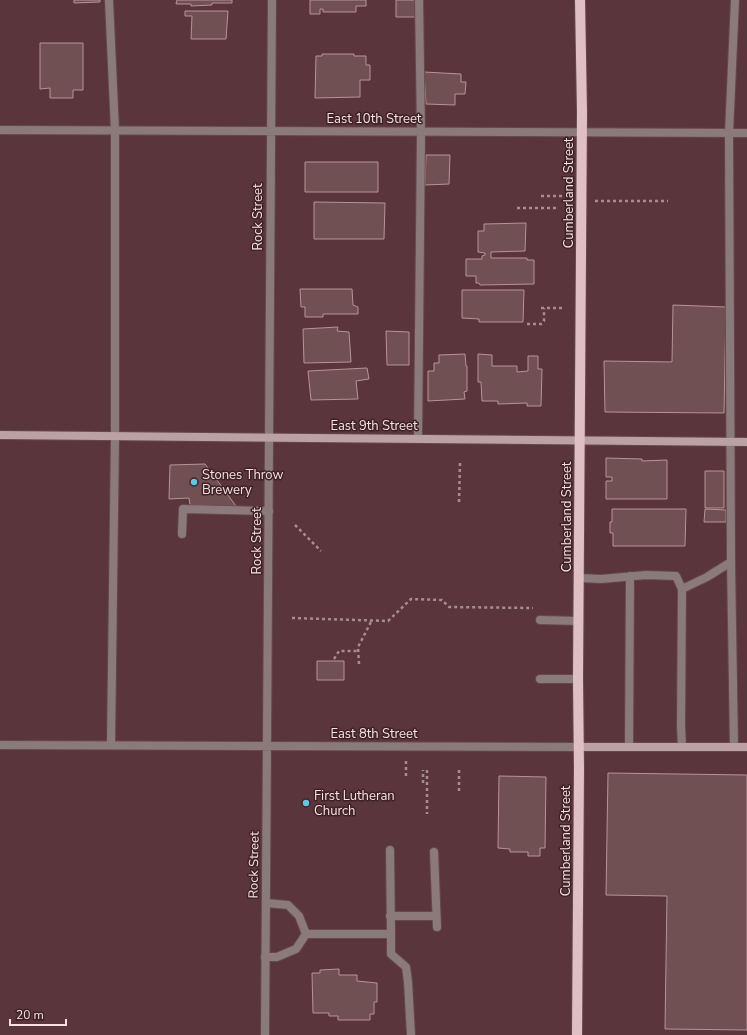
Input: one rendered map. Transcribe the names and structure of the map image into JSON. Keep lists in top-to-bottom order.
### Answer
{
  "streets": {
    "main road": ["Cumberland Street", "East 9th Street", "East 8th Street"],
    "street": ["East 10th Street", "Rock Street"]
  },
  "crossings": [
    ["East 10th Street", "Cumberland Street"],
    ["East 10th Street", "Rock Street"],
    ["Cumberland Street", "East 9th Street"],
    ["Cumberland Street", "East 8th Street"],
    ["Rock Street", "East 9th Street"],
    ["Rock Street", "East 8th Street"]
  ],
  "places": ["Stones Throw Brewery", "First Lutheran Church"],
  "scale_bar": "20 m"
}
